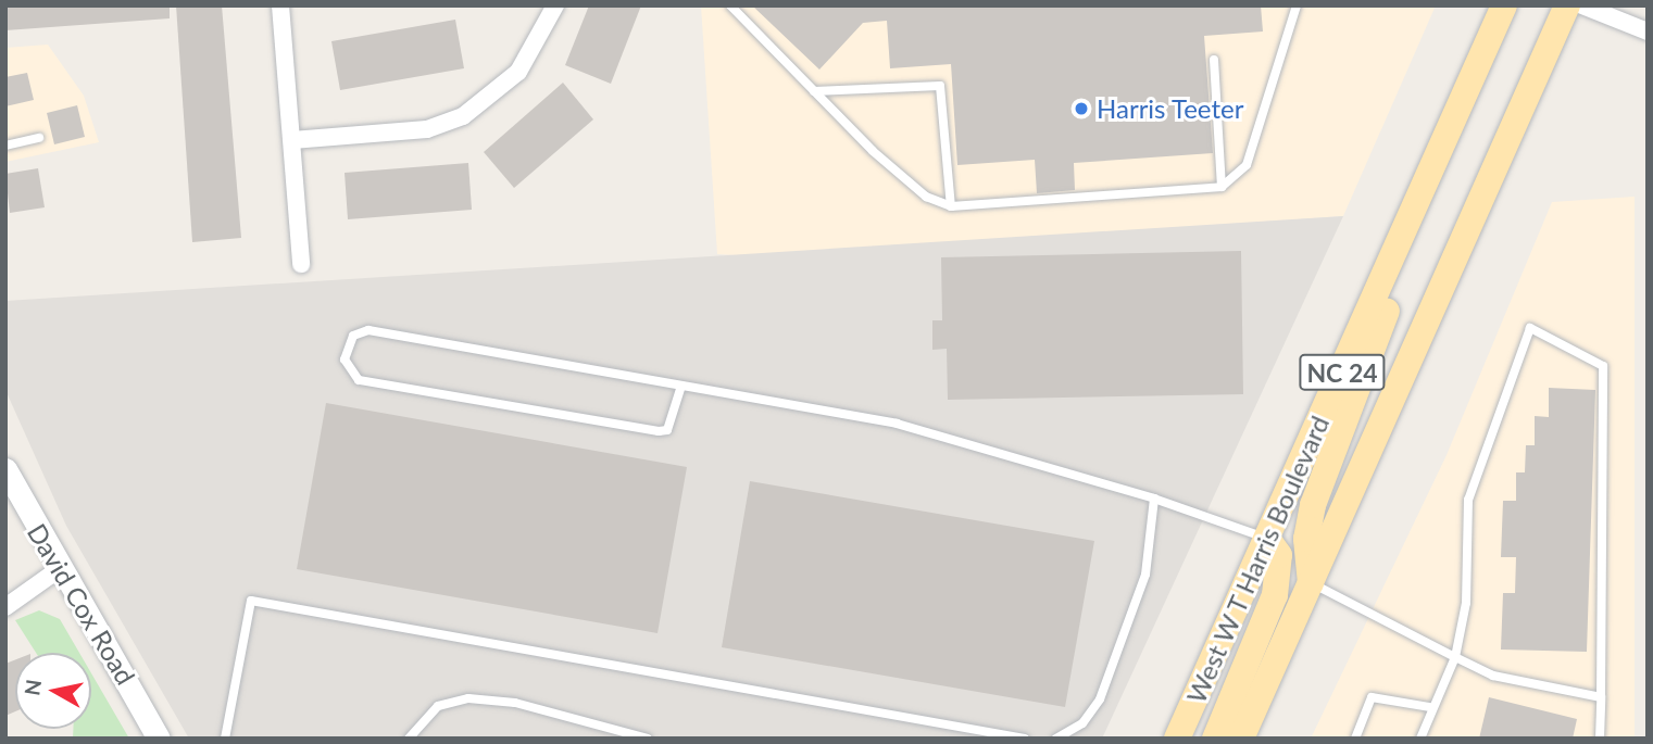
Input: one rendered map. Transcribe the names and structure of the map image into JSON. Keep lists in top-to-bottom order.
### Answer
{
  "streets": {
    "main road": ["NC 24", "West W T Harris Boulevard", "David Cox Road"]
  },
  "places": ["Harris Teeter"],
  "north": "left"
}
